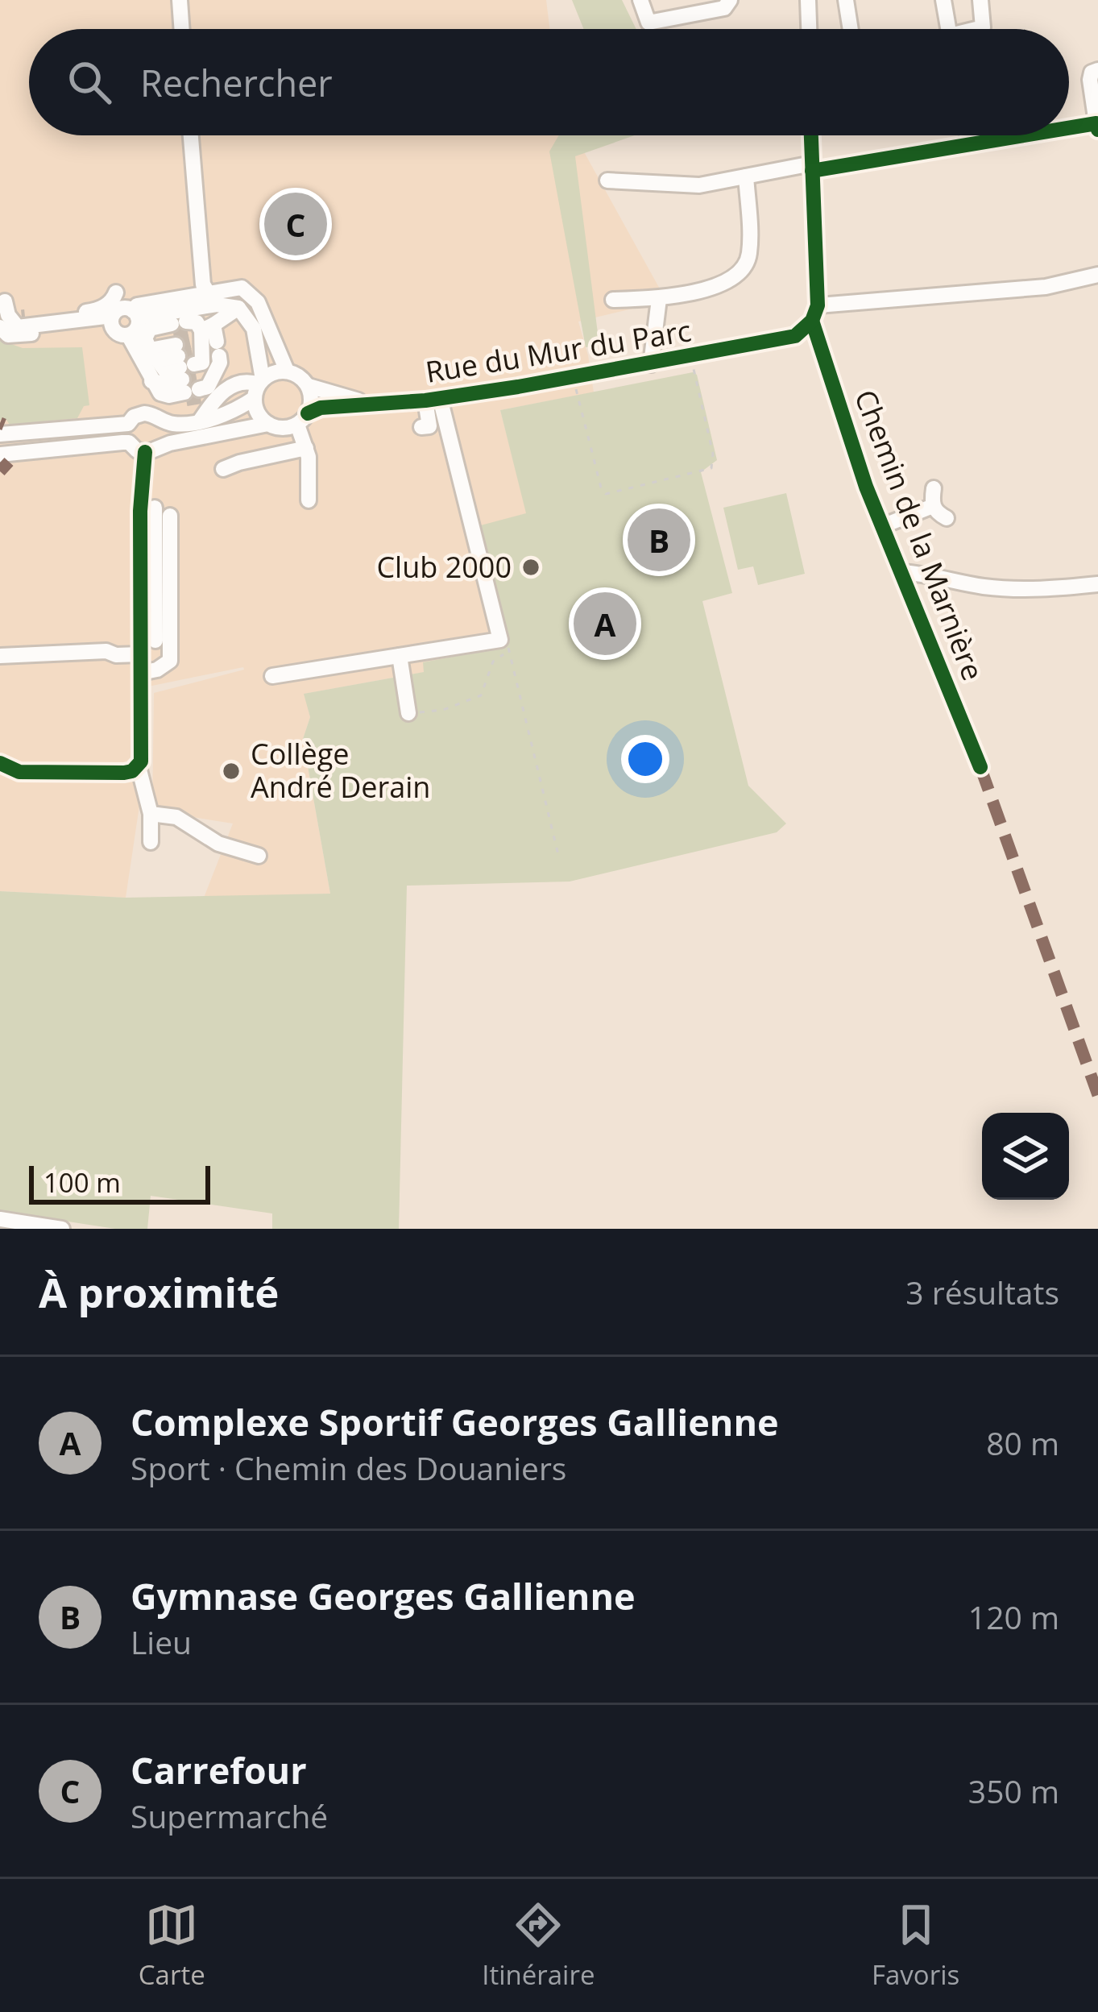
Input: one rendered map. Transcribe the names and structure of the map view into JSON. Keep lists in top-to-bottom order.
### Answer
{
  "streets": {
    "street": ["Rue du Mur du Parc", "Chemin de la Marnière"]
  },
  "crossings": [
    ["Rue du Mur du Parc", "Chemin de la Marnière"]
  ],
  "places": ["Club 2000", "Collège André Derain"],
  "scale_bar": "100 m",
  "page": {
    "search": "Rechercher",
    "pins": ["C", "B", "A"],
    "scale": "100 m",
    "heading": ["À proximité", "3 résultats"],
    "list": [
      {
        "mark": "A",
        "name": "Complexe Sportif Georges Gallienne",
        "note": "Sport · Chemin des Douaniers",
        "value": "80 m"
      },
      {
        "mark": "B",
        "name": "Gymnase Georges Gallienne",
        "note": "Lieu",
        "value": "120 m"
      },
      {
        "mark": "C",
        "name": "Carrefour",
        "note": "Supermarché",
        "value": "350 m"
      }
    ],
    "nav": ["Carte", "Itinéraire", "Favoris"]
  }
}
